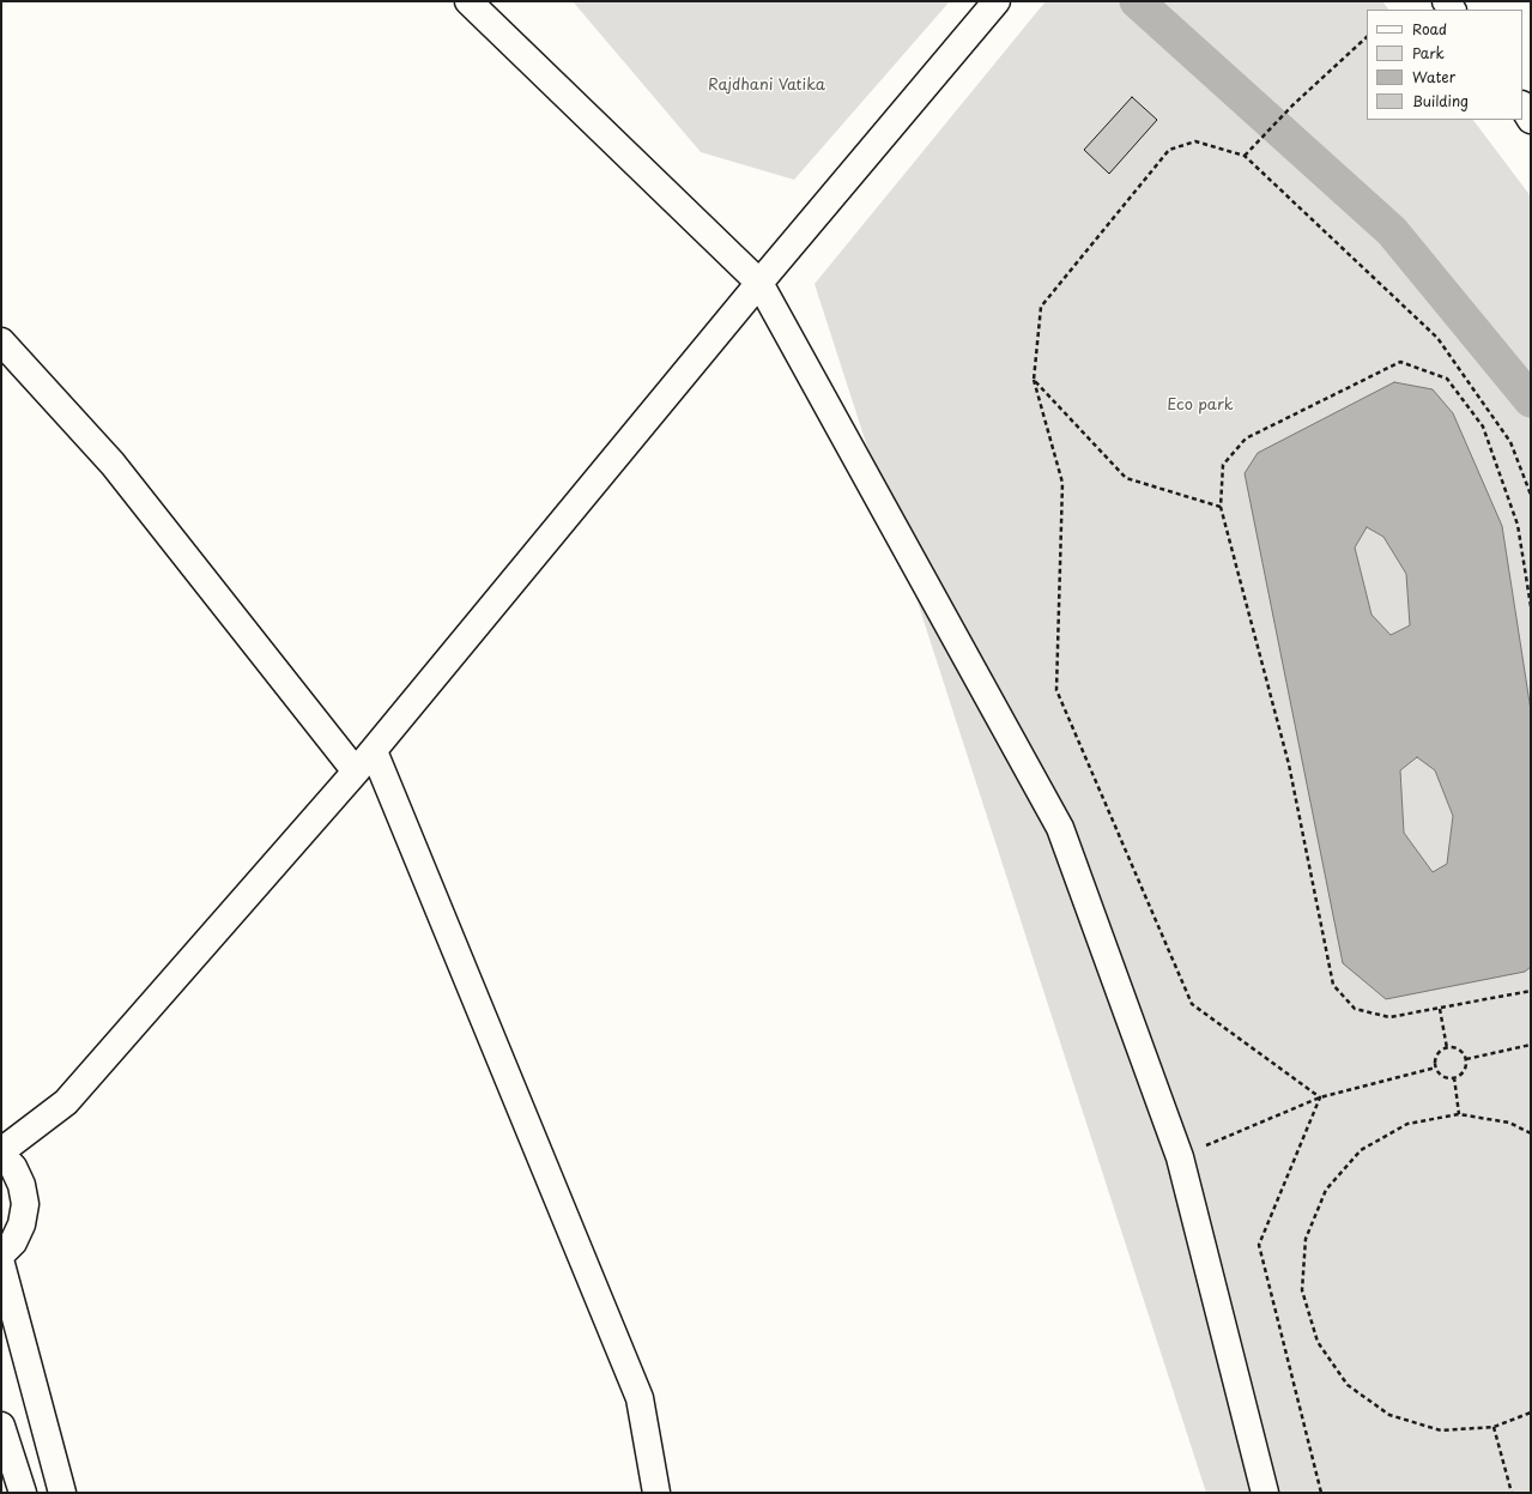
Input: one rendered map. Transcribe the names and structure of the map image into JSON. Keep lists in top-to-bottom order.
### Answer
{
  "parks": ["Rajdhani Vatika", "Eco park"],
  "legend": [
    "Road",
    "Park",
    "Water",
    "Building"
  ]
}
